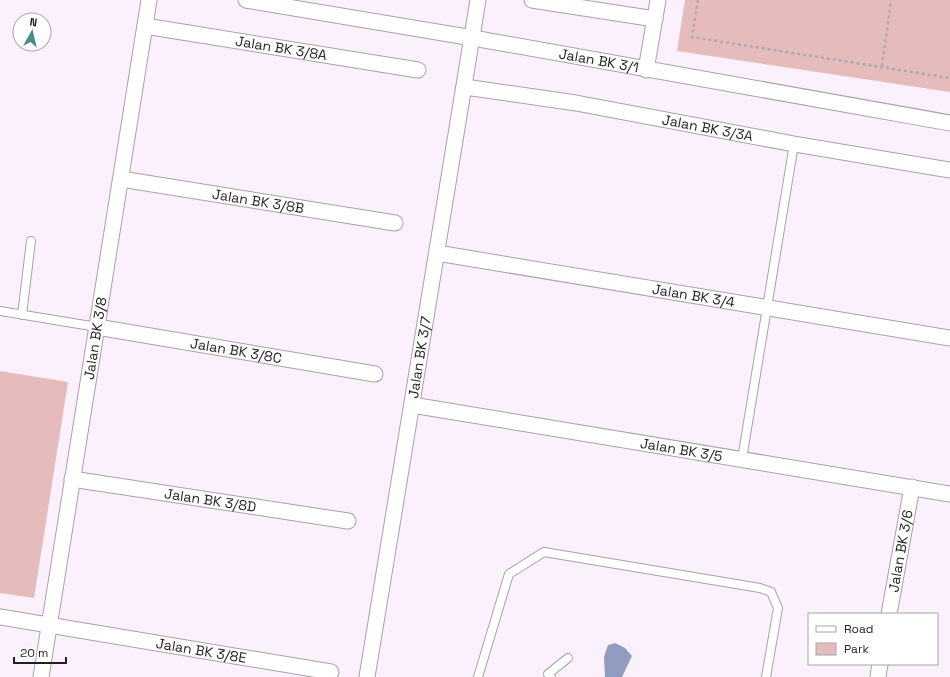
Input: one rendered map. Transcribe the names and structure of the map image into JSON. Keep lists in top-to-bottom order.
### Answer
{
  "streets": {
    "street": [
      "Jalan BK 3/8A",
      "Jalan BK 3/1",
      "Jalan BK 3/3A",
      "Jalan BK 3/8B",
      "Jalan BK 3/4",
      "Jalan BK 3/8",
      "Jalan BK 3/8C",
      "Jalan BK 3/7",
      "Jalan BK 3/5",
      "Jalan BK 3/8D",
      "Jalan BK 3/6",
      "Jalan BK 3/8E"
    ]
  },
  "crossings": [
    ["Jalan BK 3/8A", "Jalan BK 3/8"],
    ["Jalan BK 3/1", "Jalan BK 3/7"],
    ["Jalan BK 3/3A", "Jalan BK 3/7"],
    ["Jalan BK 3/8B", "Jalan BK 3/8"],
    ["Jalan BK 3/4", "Jalan BK 3/7"],
    ["Jalan BK 3/8", "Jalan BK 3/8C"],
    ["Jalan BK 3/8", "Jalan BK 3/8D"],
    ["Jalan BK 3/8", "Jalan BK 3/8E"],
    ["Jalan BK 3/7", "Jalan BK 3/5"],
    ["Jalan BK 3/5", "Jalan BK 3/6"]
  ],
  "legend": ["Road", "Park"],
  "scale_bar": "20 m",
  "north": "top"
}
